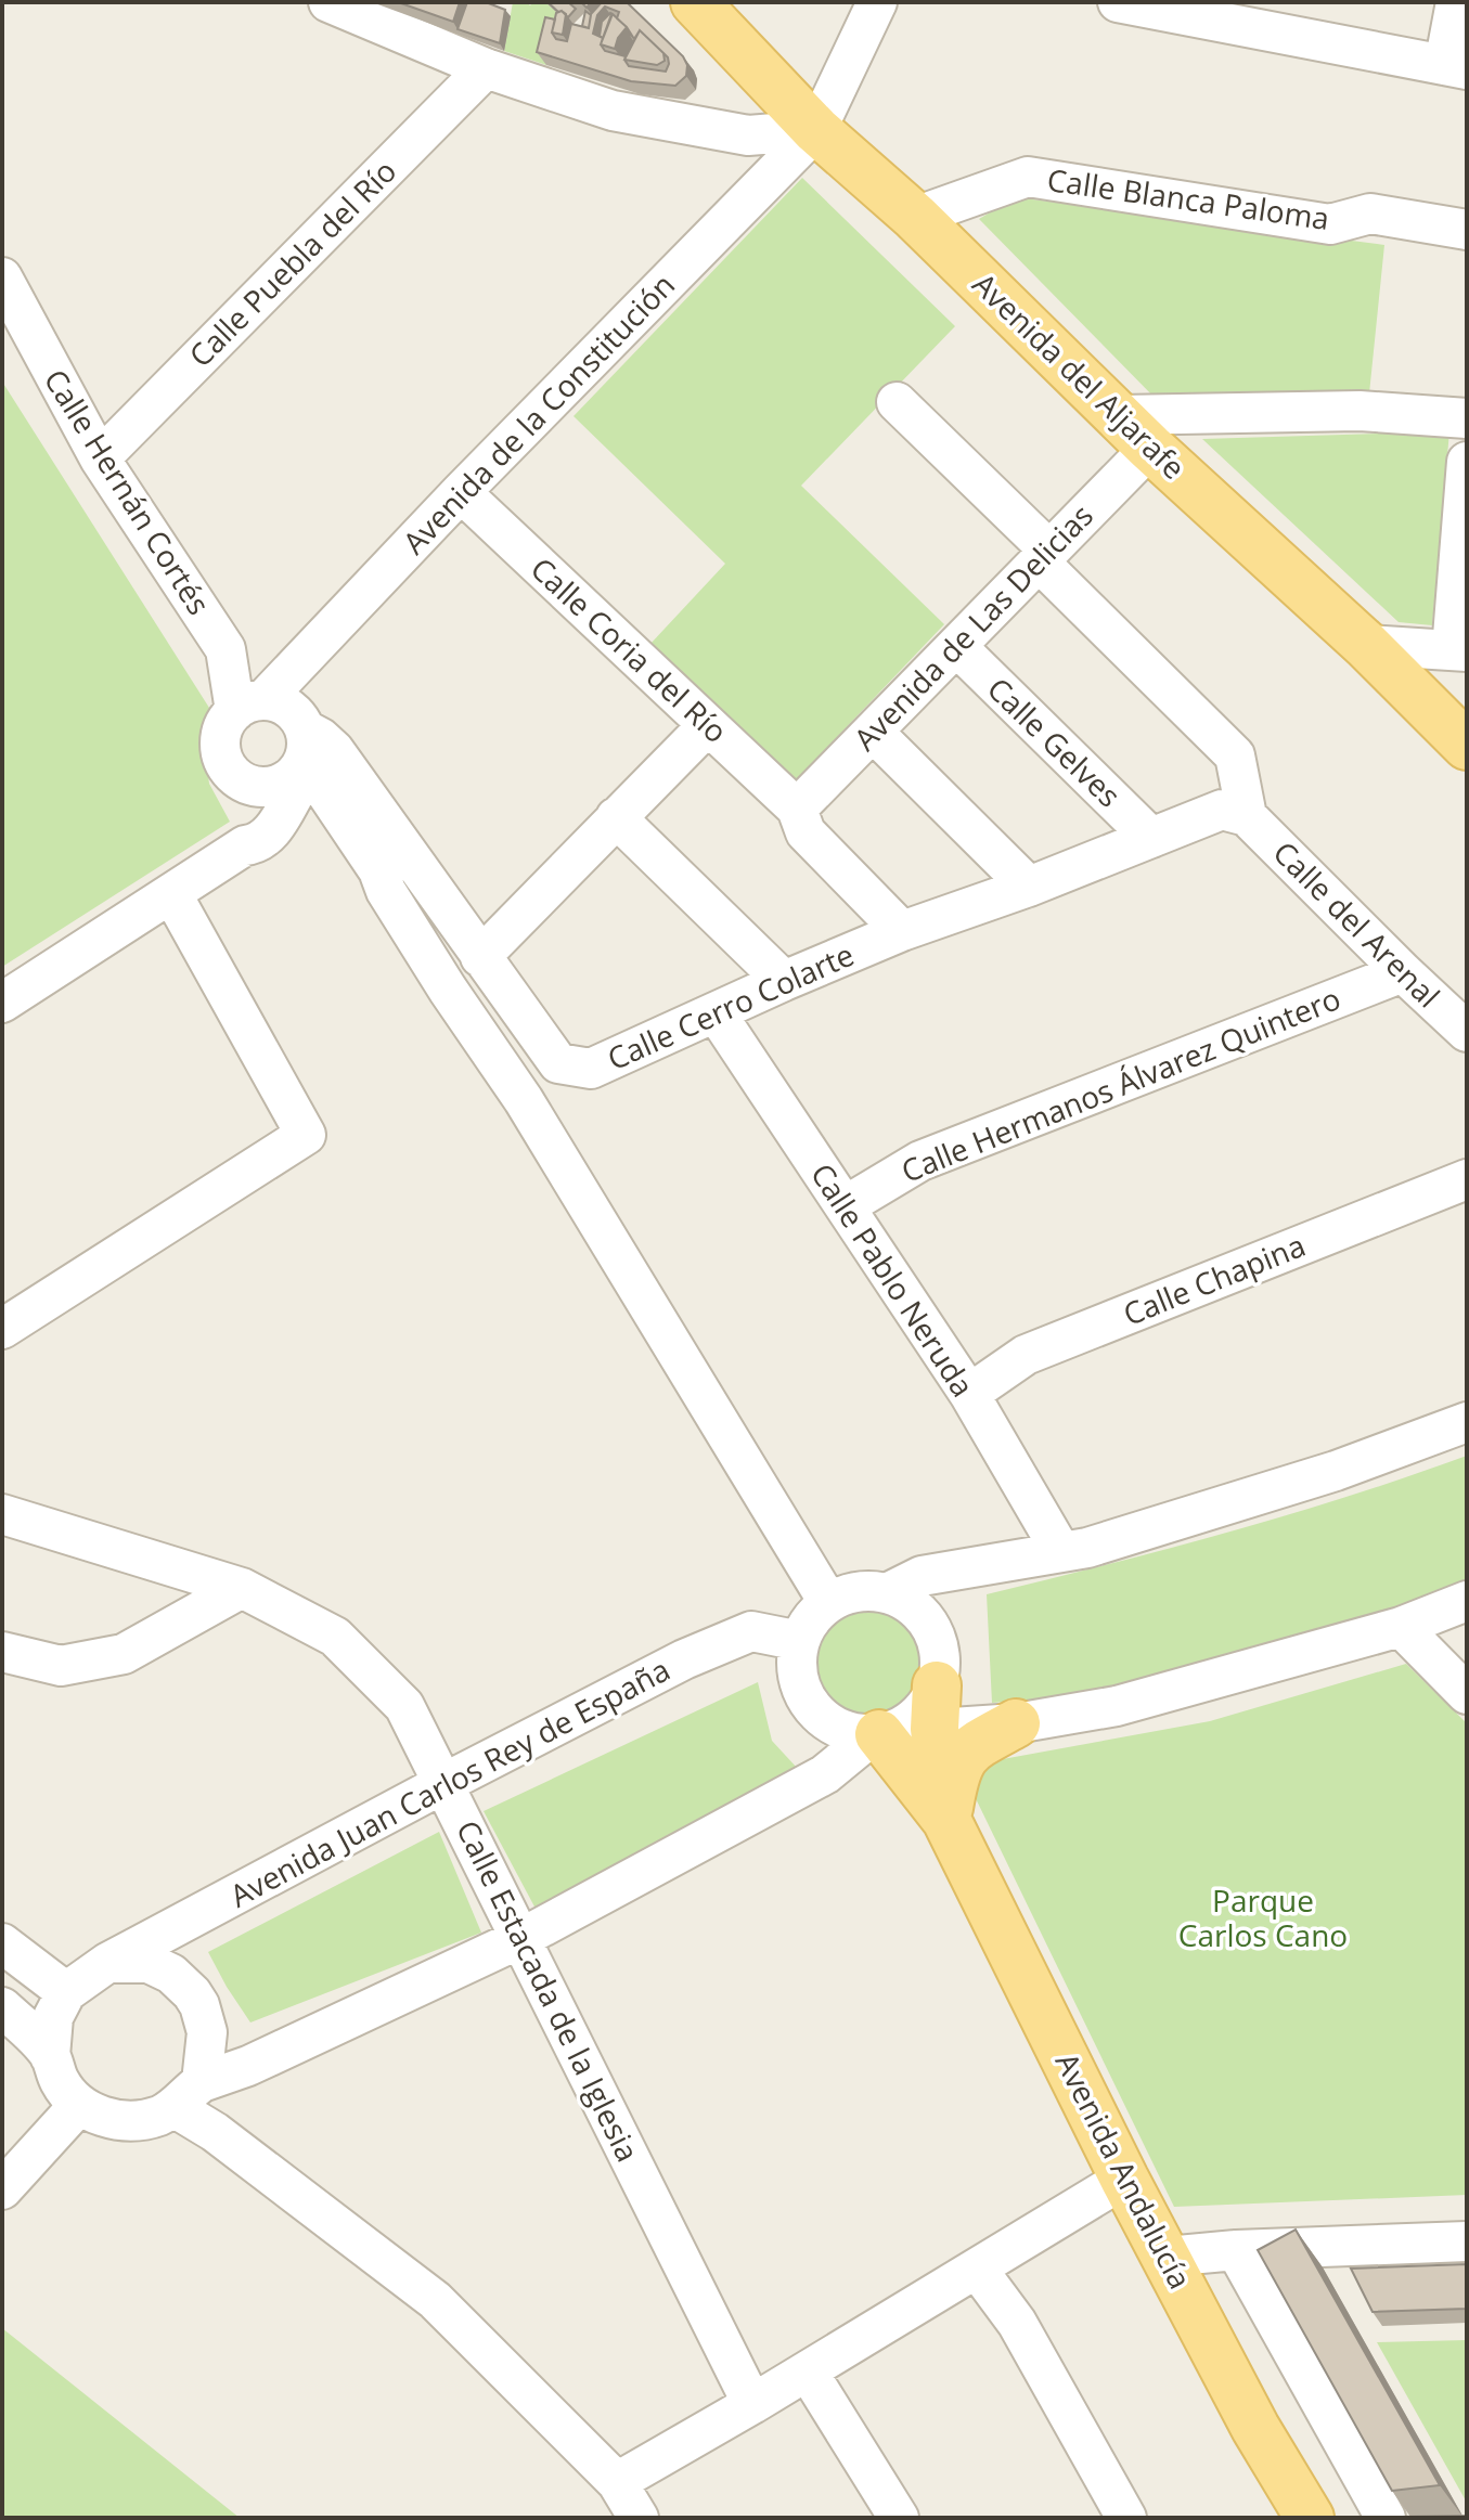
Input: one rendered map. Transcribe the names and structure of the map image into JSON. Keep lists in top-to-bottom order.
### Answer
{
  "streets": {
    "main road": ["Avenida del Aljarafe", "Avenida Andalucía"],
    "street": [
      "Calle Blanca Paloma",
      "Calle Puebla del Río",
      "Avenida de la Constitución",
      "Calle Hernán Cortés",
      "Avenida de Las Delicias",
      "Calle Coria del Río",
      "Calle Gelves",
      "Calle del Arenal",
      "Calle Cerro Colarte",
      "Calle Hermanos Álvarez Quintero",
      "Calle Pablo Neruda",
      "Calle Chapina",
      "Avenida Juan Carlos Rey de España",
      "Calle Estacada de la Iglesia"
    ]
  },
  "crossings": [
    ["Calle Blanca Paloma", "Avenida del Aljarafe"],
    ["Calle Puebla del Río", "Calle Hernán Cortés"],
    ["Avenida del Aljarafe", "Avenida de la Constitución"],
    ["Avenida del Aljarafe", "Avenida de Las Delicias"],
    ["Avenida de la Constitución", "Calle Hernán Cortés"],
    ["Avenida de la Constitución", "Calle Coria del Río"],
    ["Avenida de la Constitución", "Calle Cerro Colarte"],
    ["Calle Hernán Cortés", "Calle Cerro Colarte"],
    ["Avenida de Las Delicias", "Calle Coria del Río"],
    ["Avenida de Las Delicias", "Calle Gelves"],
    ["Calle Coria del Río", "Calle Cerro Colarte"],
    ["Calle Gelves", "Calle Cerro Colarte"],
    ["Calle del Arenal", "Calle Cerro Colarte"],
    ["Calle del Arenal", "Calle Hermanos Álvarez Quintero"],
    ["Calle Cerro Colarte", "Calle Pablo Neruda"],
    ["Calle Hermanos Álvarez Quintero", "Calle Pablo Neruda"],
    ["Calle Pablo Neruda", "Calle Chapina"],
    ["Avenida Juan Carlos Rey de España", "Calle Estacada de la Iglesia"],
    ["Avenida Juan Carlos Rey de España", "Avenida Andalucía"]
  ],
  "parks": ["Parque Carlos Cano"]
}
